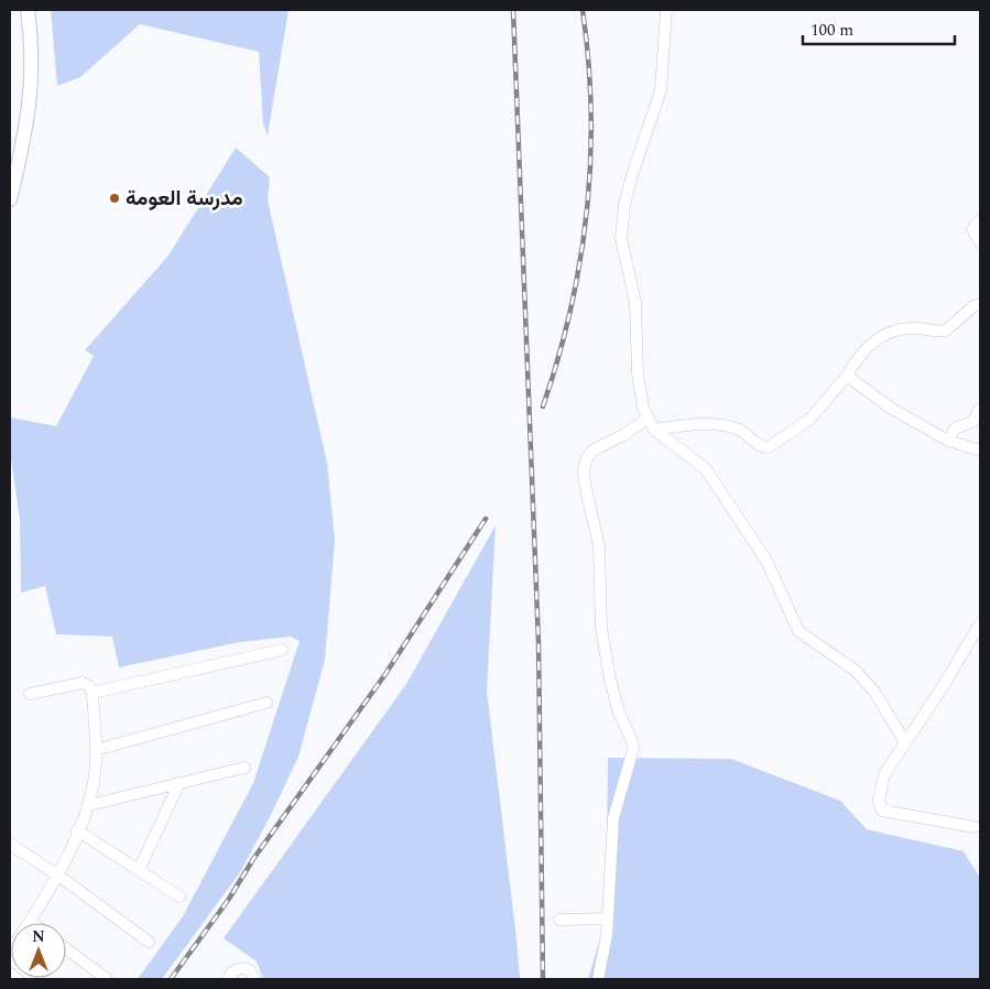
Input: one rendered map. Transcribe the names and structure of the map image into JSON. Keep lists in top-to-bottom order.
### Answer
{
  "places": ["مدرسة العومة"],
  "scale_bar": "100 m",
  "north": "top"
}
